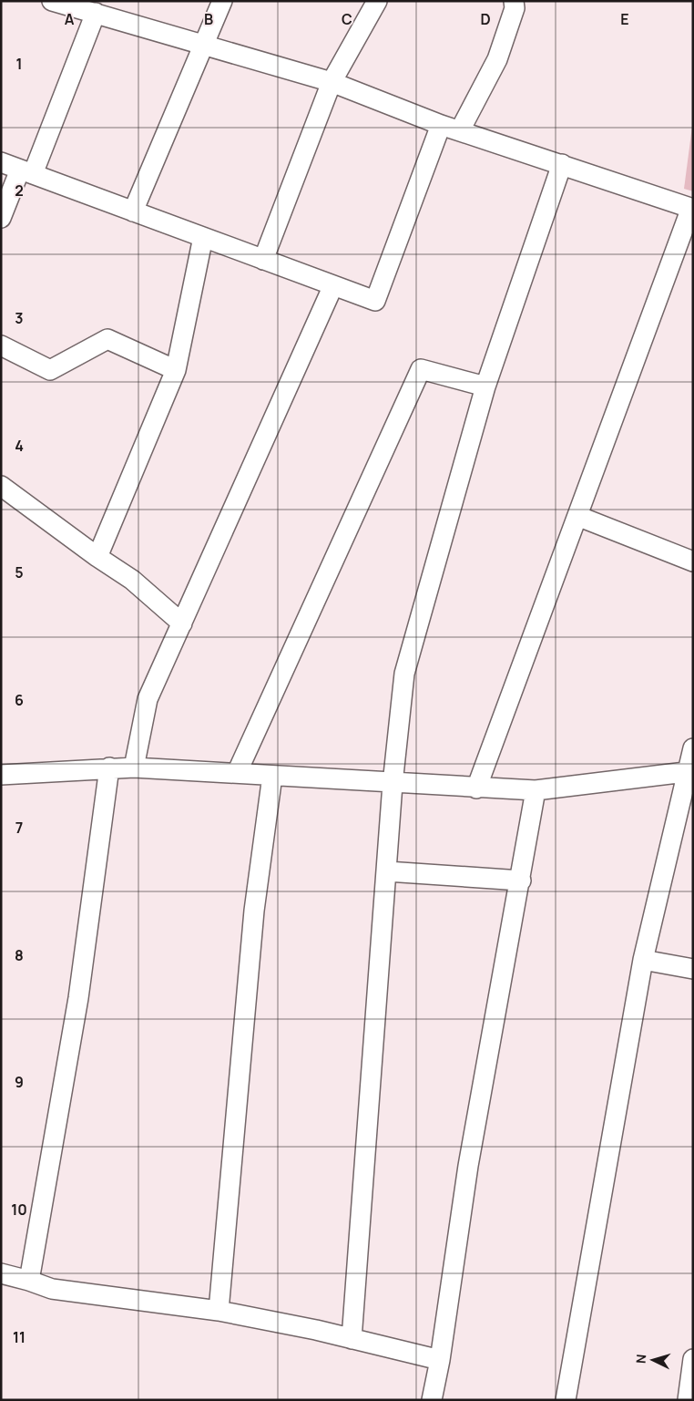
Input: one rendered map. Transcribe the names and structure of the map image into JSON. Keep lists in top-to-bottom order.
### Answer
{
  "north": "left",
  "grid": {
    "columns": [
      "A",
      "B",
      "C",
      "D",
      "E"
    ],
    "rows": [
      "1",
      "2",
      "3",
      "4",
      "5",
      "6",
      "7",
      "8",
      "9",
      "10",
      "11"
    ]
  }
}
